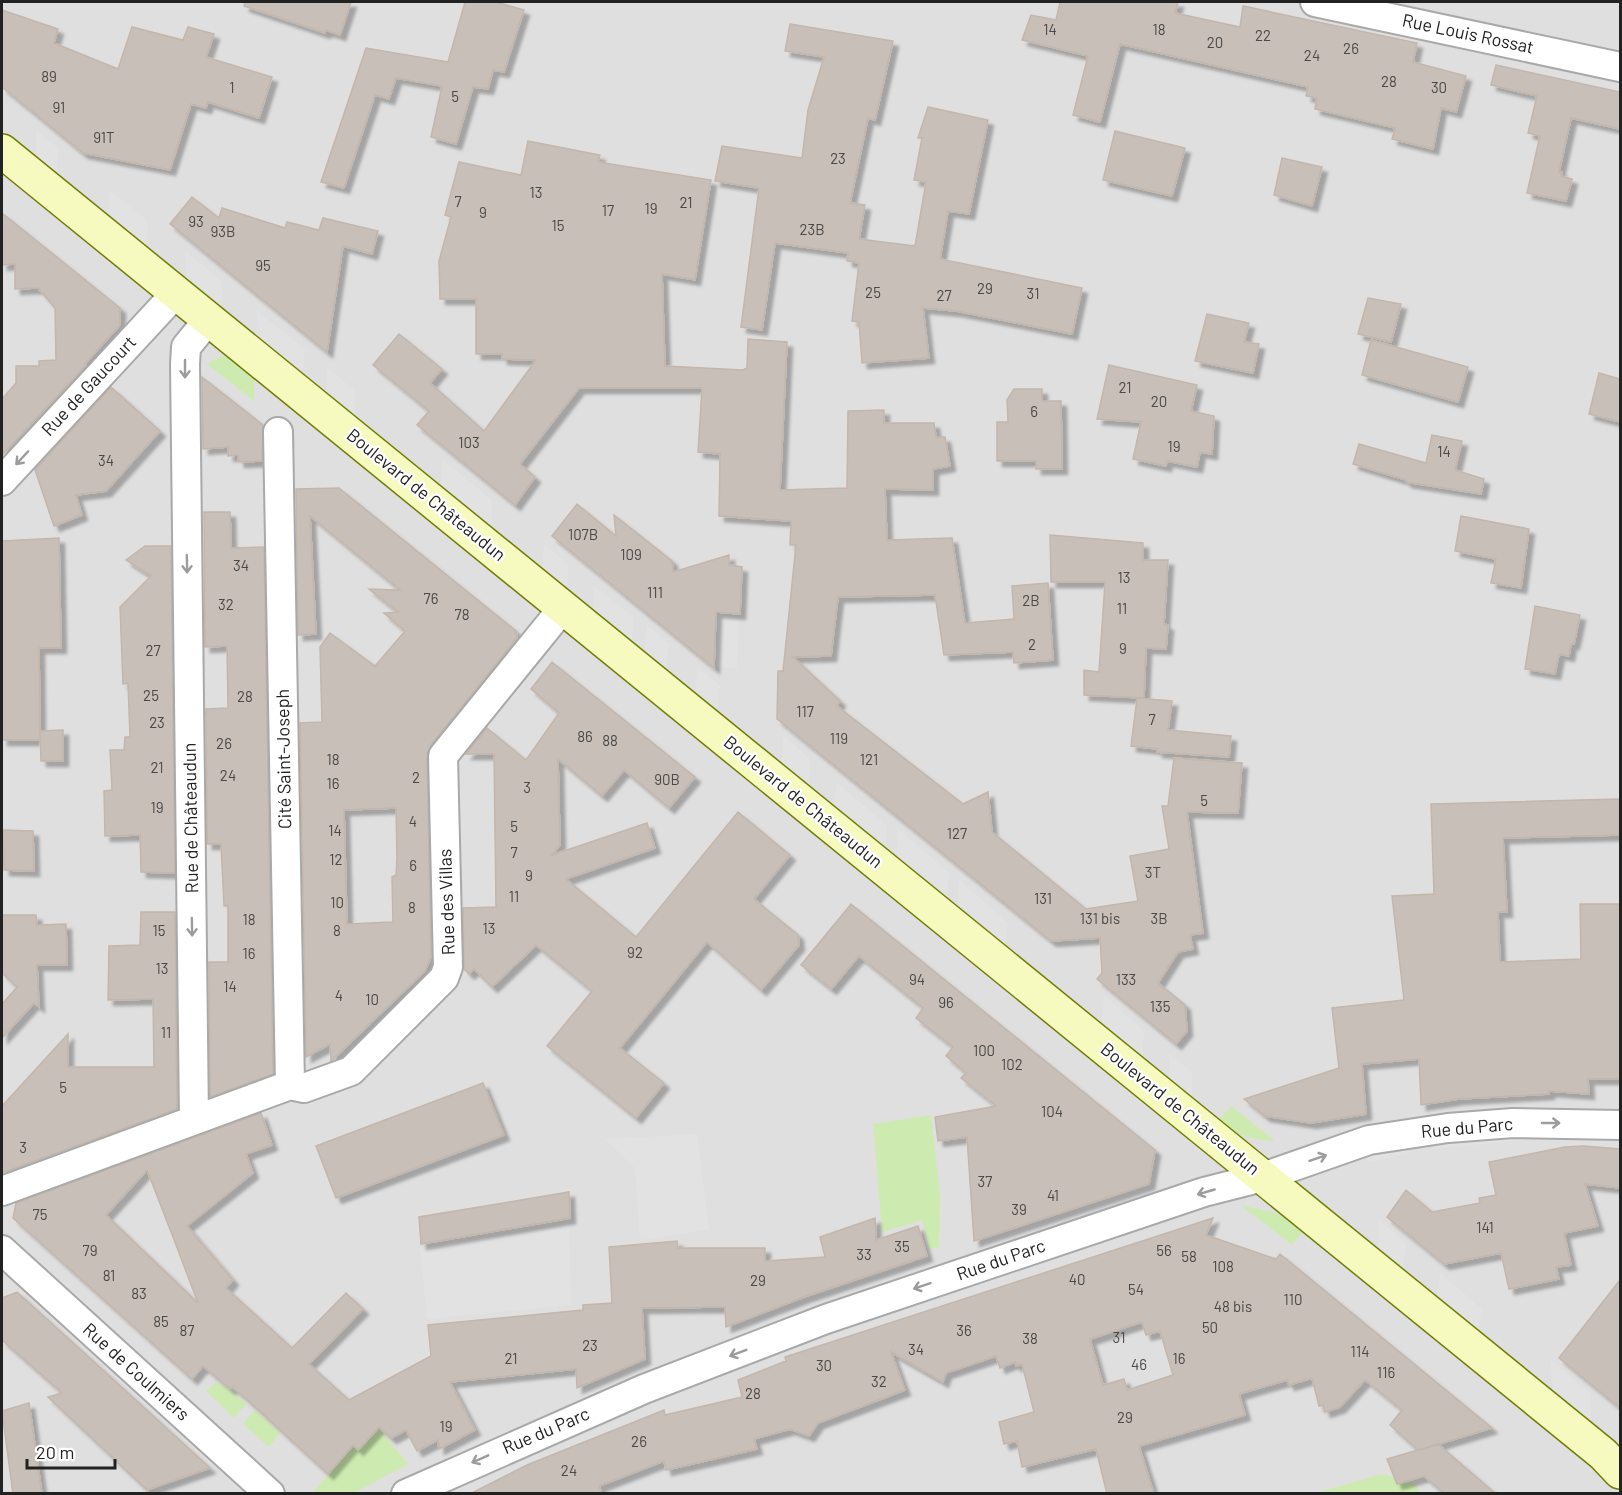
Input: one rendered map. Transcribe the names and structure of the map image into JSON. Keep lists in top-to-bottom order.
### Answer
{
  "streets": {
    "main road": ["Boulevard de Châteaudun"],
    "street": [
      "Rue Louis Rossat",
      "Rue de Gaucourt",
      "Cité Saint-Joseph",
      "Rue de Châteaudun",
      "Rue des Villas",
      "Rue du Parc",
      "Rue de Coulmiers"
    ]
  },
  "crossings": [
    ["Rue de Gaucourt", "Boulevard de Châteaudun"],
    ["Boulevard de Châteaudun", "Rue de Châteaudun"],
    ["Boulevard de Châteaudun", "Rue des Villas"],
    ["Boulevard de Châteaudun", "Rue du Parc"],
    ["Cité Saint-Joseph", "Rue des Villas"],
    ["Rue de Châteaudun", "Rue des Villas"]
  ],
  "one_way": ["Rue de Gaucourt", "Rue de Châteaudun"],
  "house_numbers": [
    "14",
    "18",
    "22",
    "20",
    "26",
    "24",
    "89",
    "28",
    "1",
    "30",
    "5",
    "91",
    "91T",
    "23",
    "13",
    "7",
    "21",
    "19",
    "17",
    "9",
    "93",
    "15",
    "23B",
    "93B",
    "95",
    "29",
    "25",
    "31",
    "27",
    "21",
    "20",
    "6",
    "103",
    "19",
    "14",
    "34",
    "107B",
    "109",
    "34",
    "13",
    "111",
    "76",
    "2B",
    "32",
    "11",
    "78",
    "2",
    "9",
    "27",
    "25",
    "28",
    "117",
    "7",
    "23",
    "86",
    "119",
    "88",
    "26",
    "18",
    "121",
    "21",
    "24",
    "2",
    "90B",
    "16",
    "3",
    "5",
    "19",
    "4",
    "5",
    "14",
    "127",
    "7",
    "12",
    "6",
    "3T",
    "9",
    "11",
    "131",
    "10",
    "8",
    "131 bis",
    "3B",
    "18",
    "13",
    "15",
    "8",
    "92",
    "16",
    "13",
    "94",
    "133",
    "14",
    "4",
    "10",
    "96",
    "135",
    "11",
    "100",
    "102",
    "5",
    "104",
    "3",
    "37",
    "41",
    "39",
    "75",
    "141",
    "35",
    "79",
    "56",
    "33",
    "58",
    "108",
    "81",
    "40",
    "29",
    "54",
    "83",
    "110",
    "48 bis",
    "85",
    "50",
    "87",
    "36",
    "31",
    "38",
    "23",
    "34",
    "114",
    "21",
    "16",
    "46",
    "30",
    "116",
    "32",
    "28",
    "29",
    "19",
    "26",
    "24"
  ],
  "scale_bar": "20 m"
}
